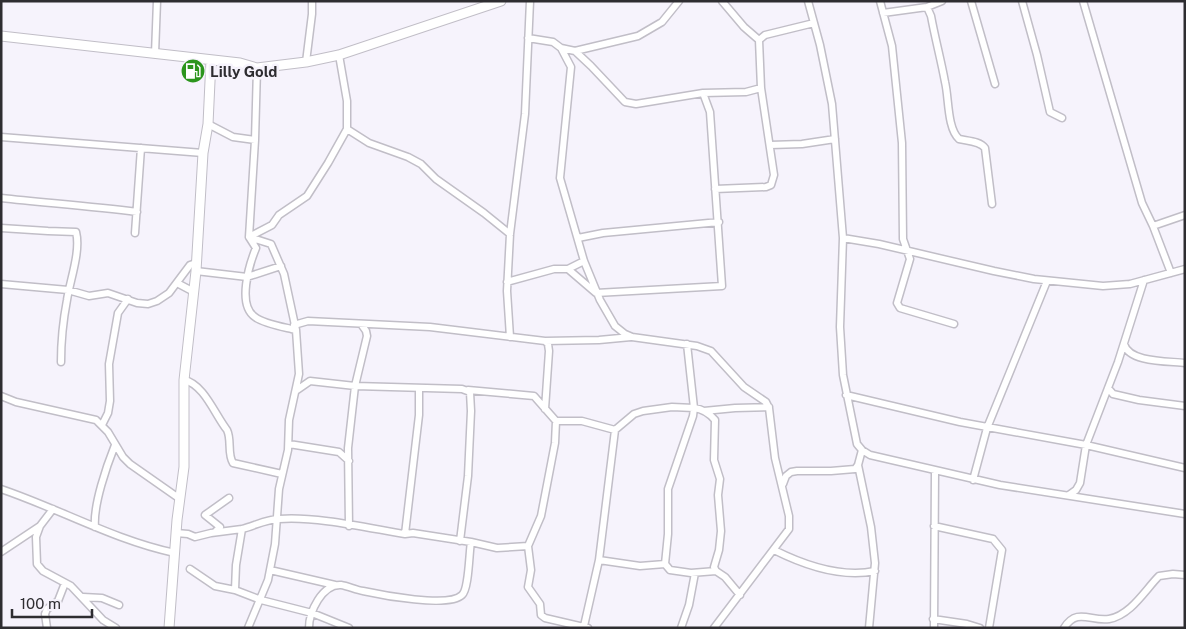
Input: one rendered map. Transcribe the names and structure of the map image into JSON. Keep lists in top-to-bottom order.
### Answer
{
  "places": {
    "fuel station": ["Lilly Gold"]
  },
  "scale_bar": "100 m"
}
